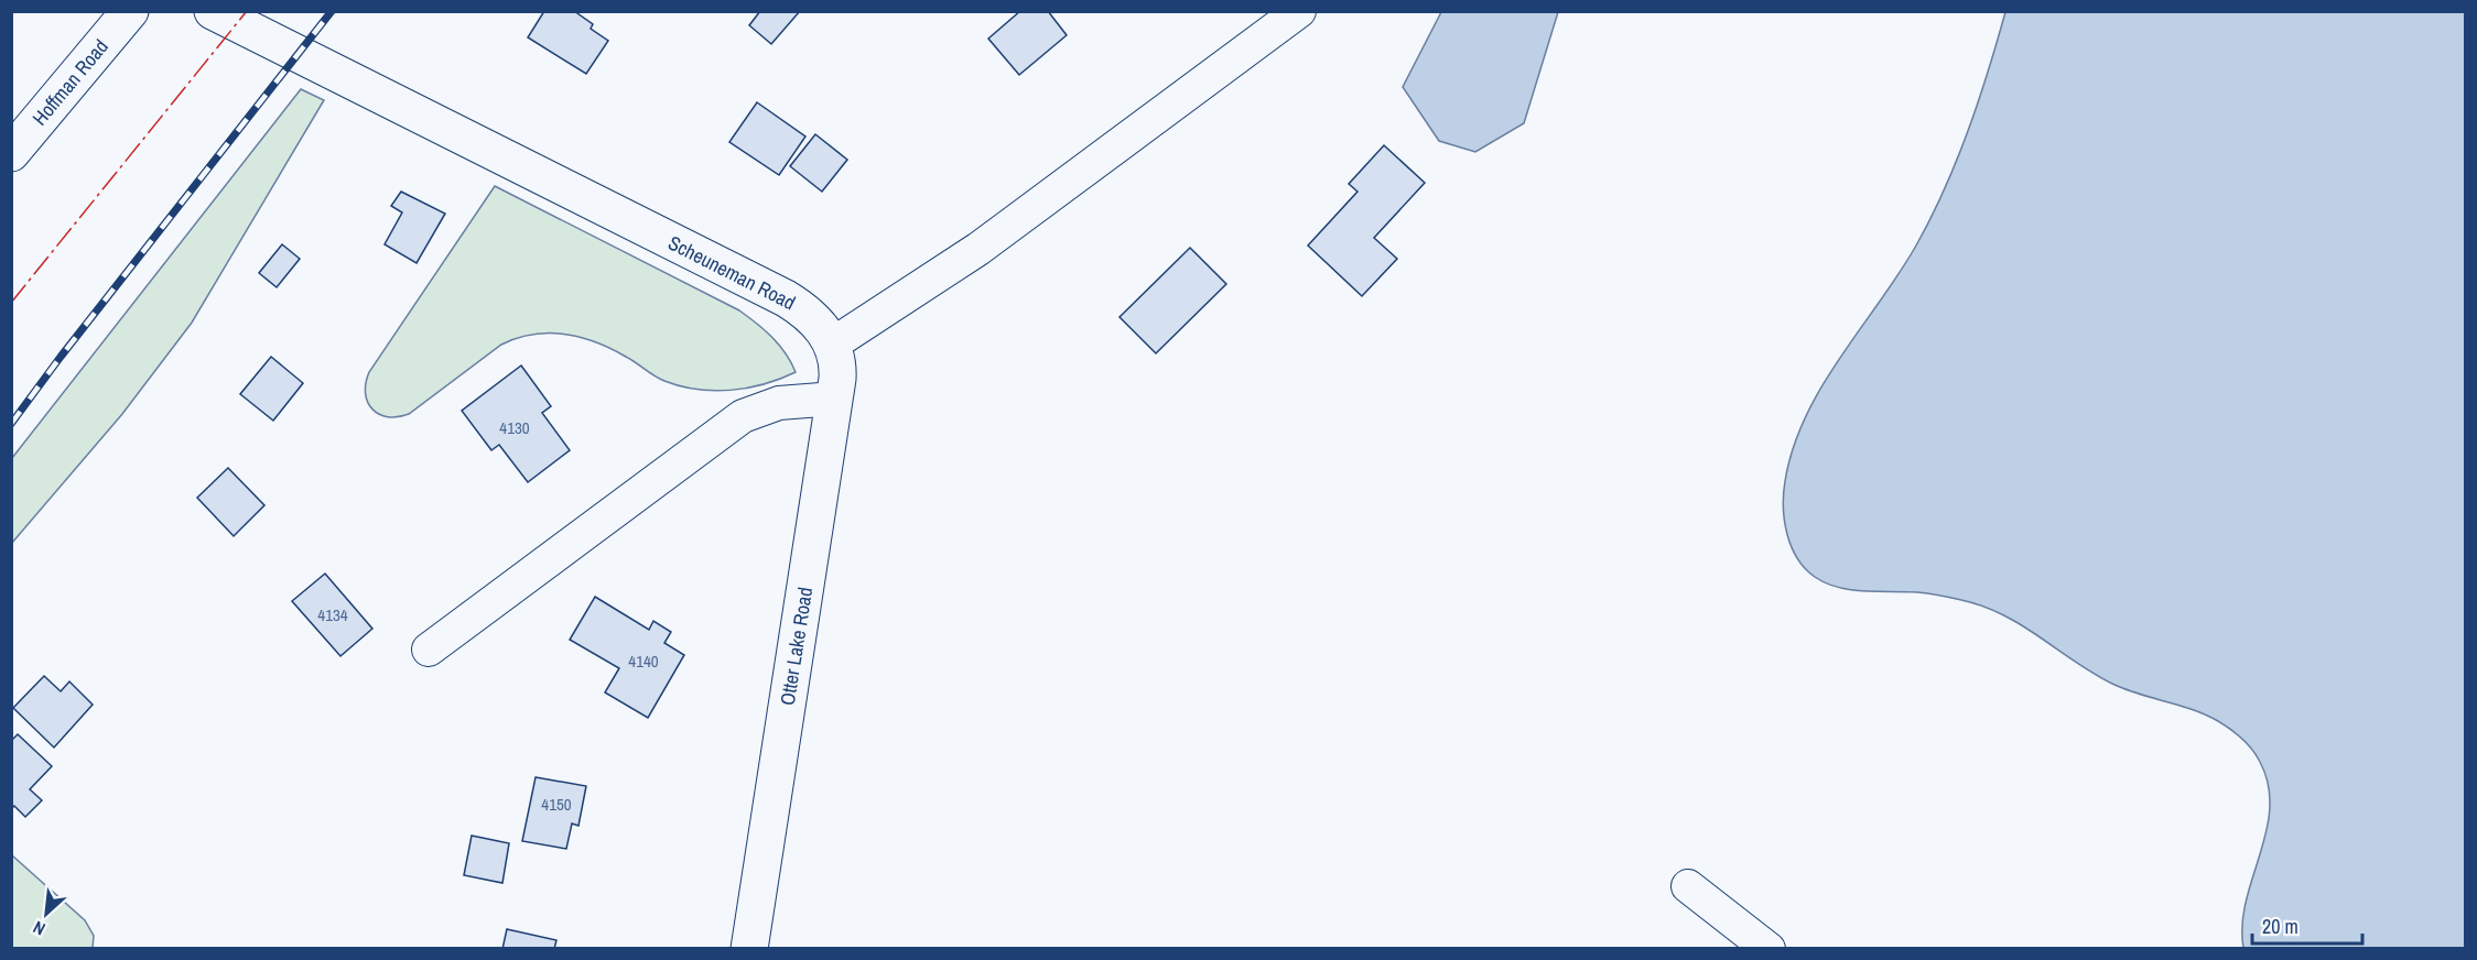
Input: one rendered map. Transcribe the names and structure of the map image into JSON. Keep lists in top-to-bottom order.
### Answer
{
  "streets": {
    "street": ["Hoffman Road", "Scheuneman Road", "Otter Lake Road"]
  },
  "crossings": [
    ["Scheuneman Road", "Otter Lake Road"]
  ],
  "house_numbers": [
    "4130",
    "4134",
    "4140",
    "4150"
  ],
  "scale_bar": "20 m",
  "north": "bottom left"
}
